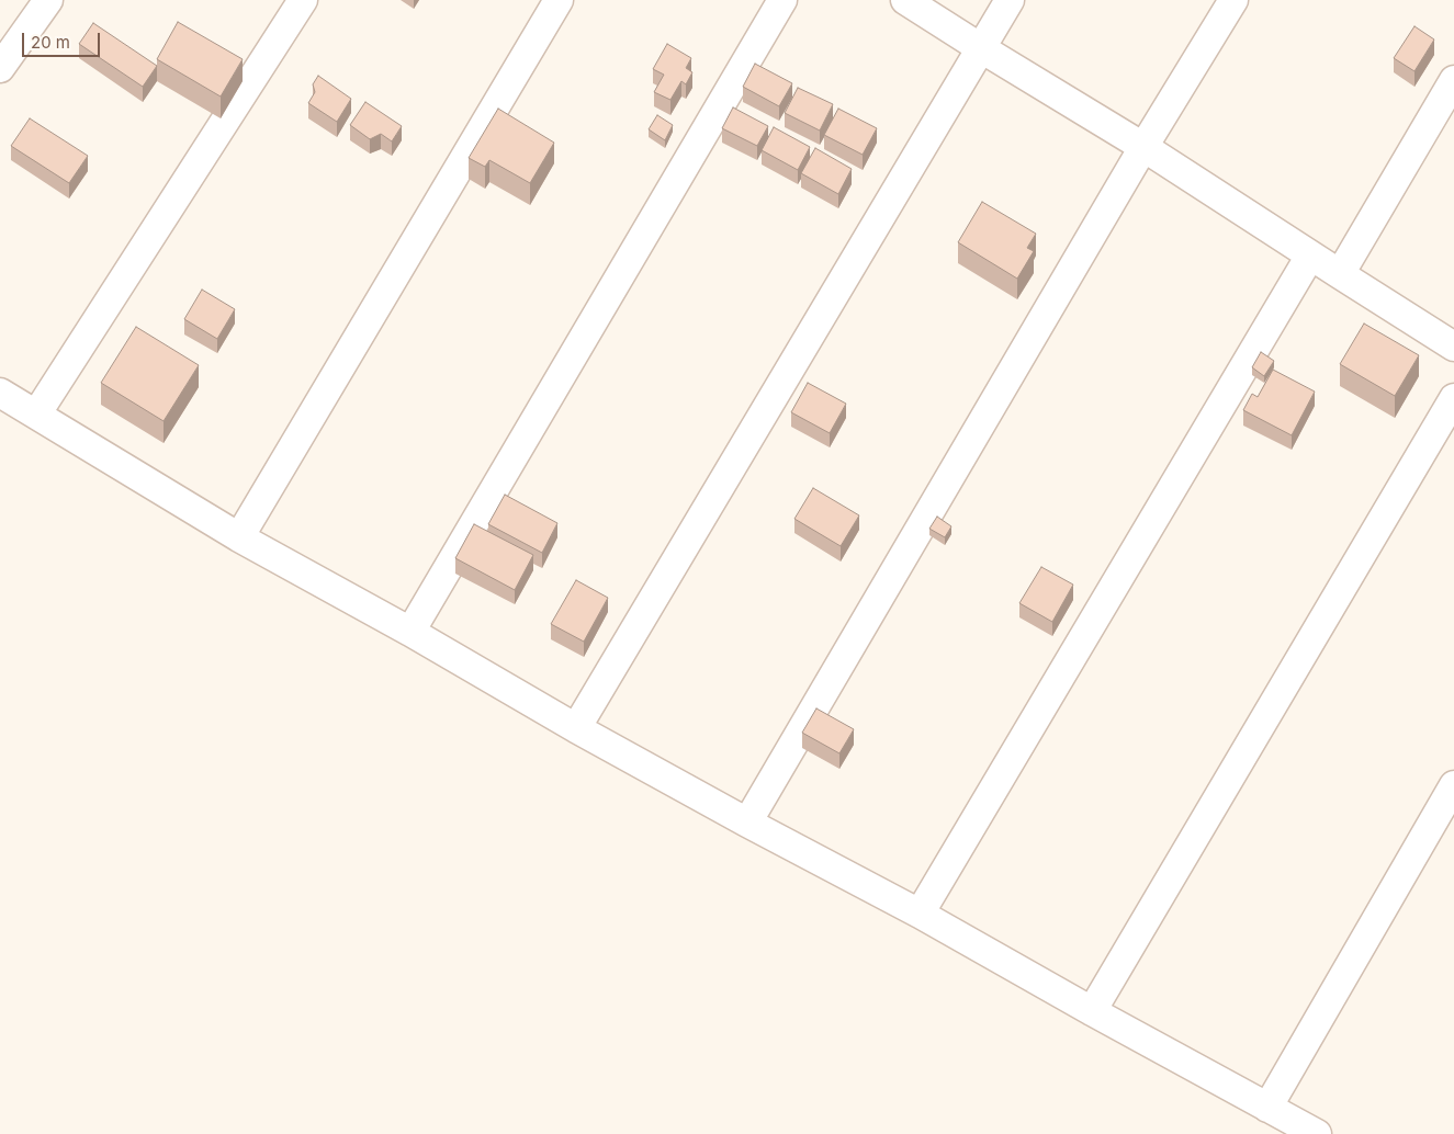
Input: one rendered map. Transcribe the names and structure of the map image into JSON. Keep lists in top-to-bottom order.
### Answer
{
  "scale_bar": "20 m"
}
